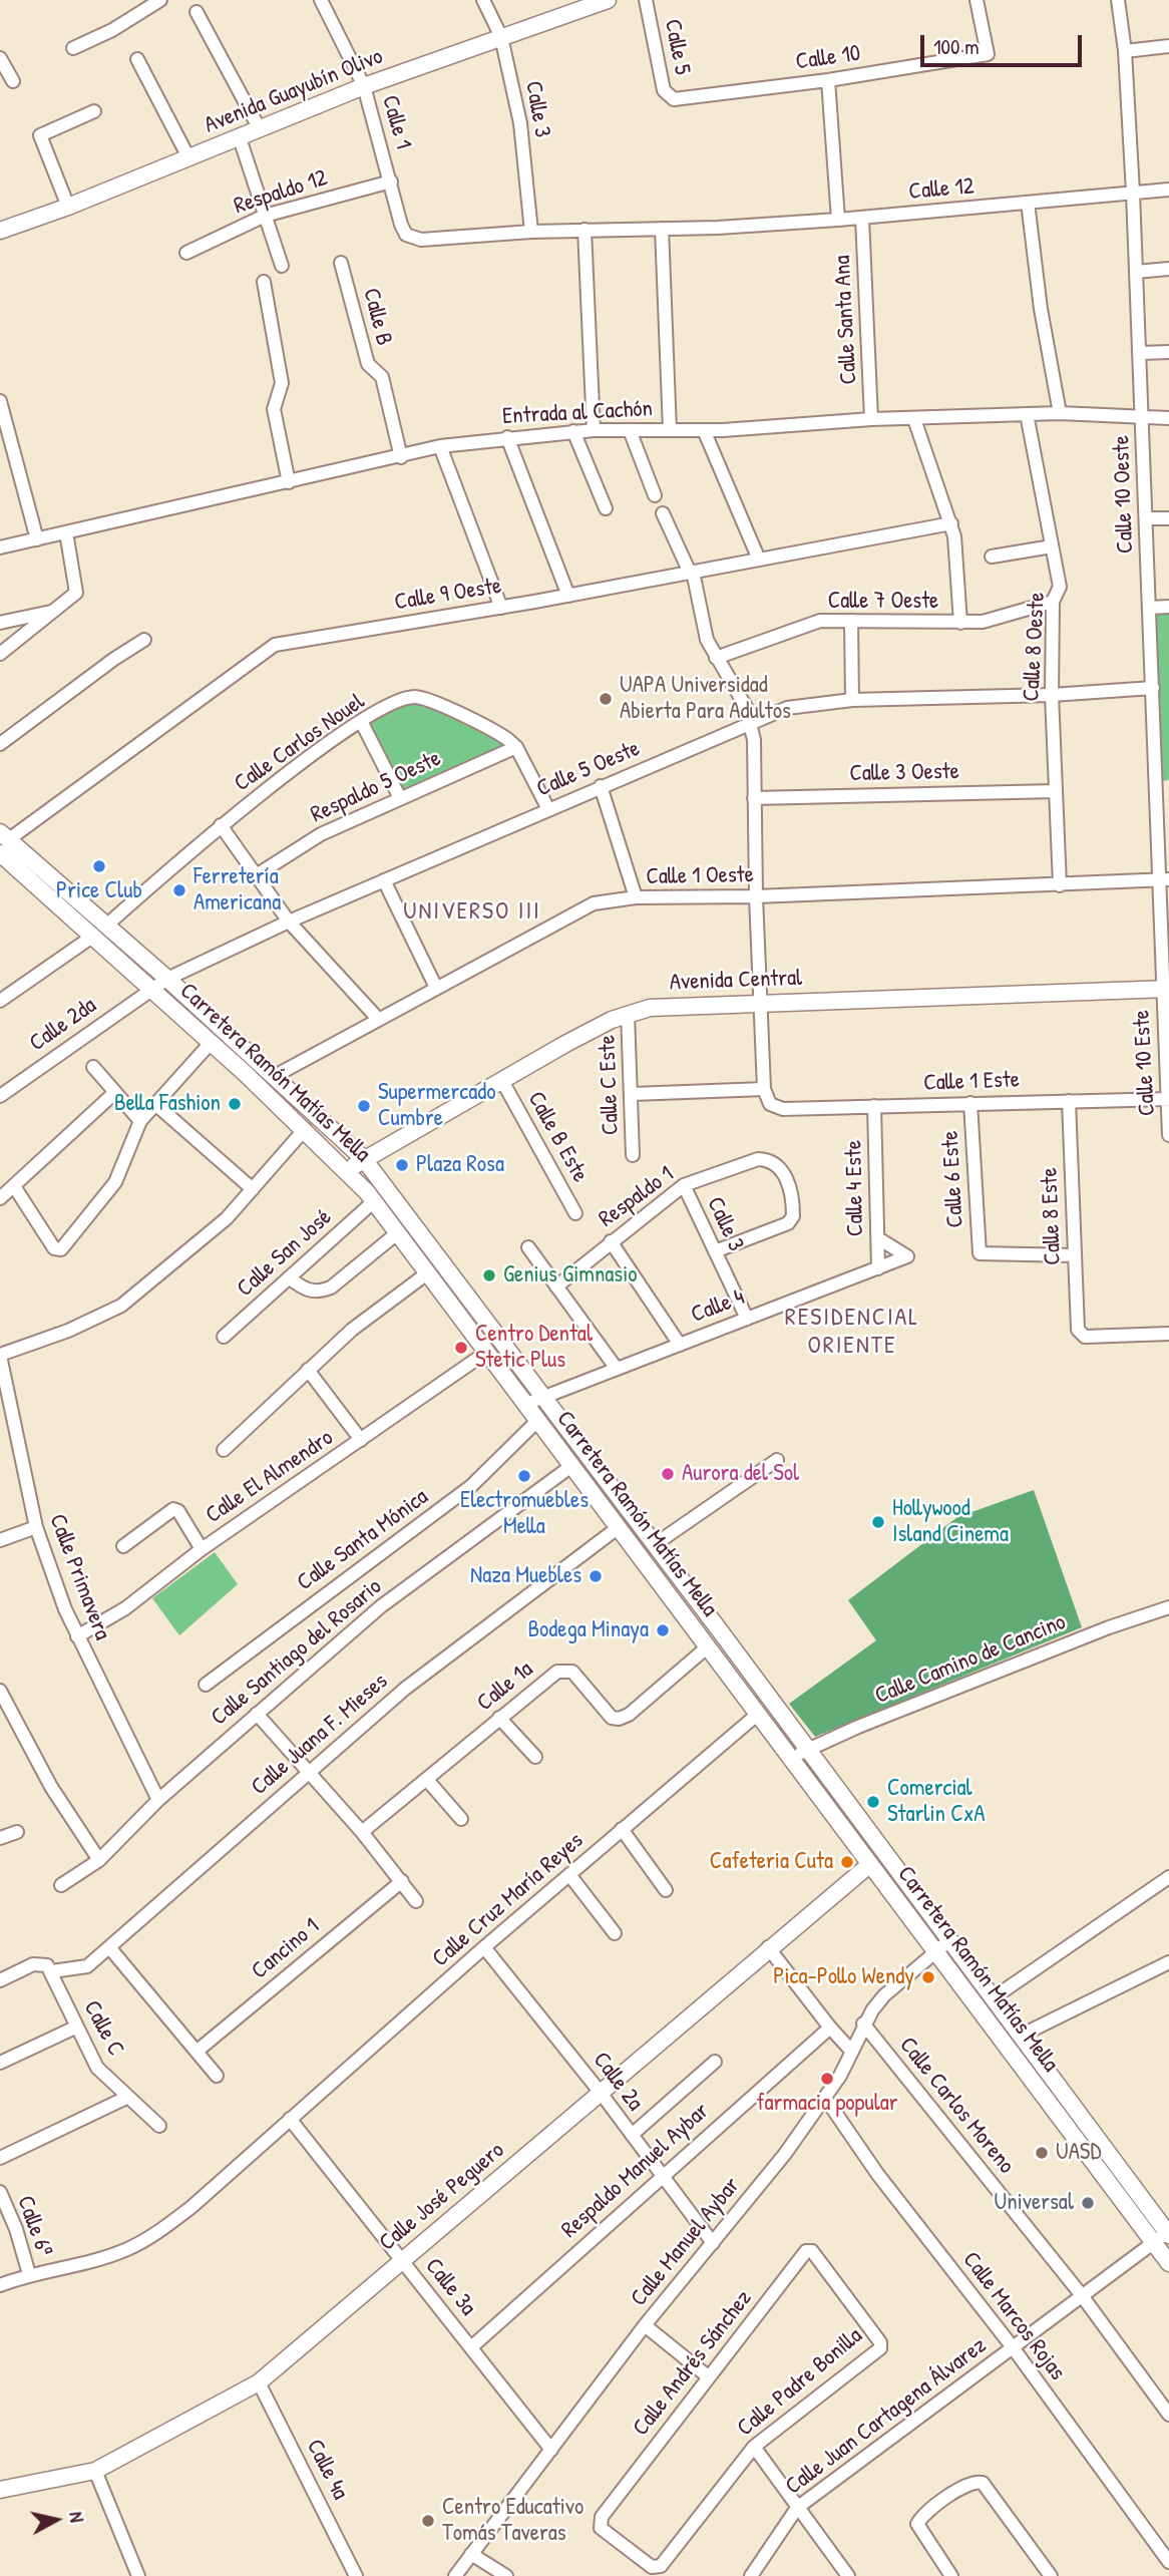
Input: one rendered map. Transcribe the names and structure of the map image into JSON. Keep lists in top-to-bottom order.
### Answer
{
  "streets": {
    "main road": [
      "Avenida Guayubín Olivo",
      "Avenida Central",
      "Carretera Ramón Matías Mella",
      "Calle José Peguero"
    ],
    "street": [
      "Calle 5",
      "Calle 10",
      "Calle 3",
      "Calle 1",
      "Calle 12",
      "Respaldo 12",
      "Calle B",
      "Calle Santa Ana",
      "Entrada al Cachón",
      "Calle 10 Oeste",
      "Calle 9 Oeste",
      "Calle 7 Oeste",
      "Calle 8 Oeste",
      "Calle Carlos Nouel",
      "Calle 5 Oeste",
      "Calle 3 Oeste",
      "Respaldo 5 Oeste",
      "Calle 1 Oeste",
      "Calle 2da",
      "Calle 10 Este",
      "Calle 1 Este",
      "Calle C Este",
      "Calle B Este",
      "Calle 6 Este",
      "Calle 4 Este",
      "Respaldo 1",
      "Calle 8 Este",
      "Calle San José",
      "Calle 4",
      "Calle El Almendro",
      "Calle Santa Mónica",
      "Calle Primavera",
      "Calle Santiago del Rosario",
      "Calle Camino de Cancino",
      "Calle 1a",
      "Calle Juana F. Mieses",
      "Calle Cruz María Reyes",
      "Cancino 1",
      "Calle C",
      "Calle 2a",
      "Calle Carlos Moreno",
      "Respaldo Manuel Aybar",
      "Calle 6ª",
      "Calle Manuel Aybar",
      "Calle 3a",
      "Calle Marcos Rojas",
      "Calle Andrés Sánchez",
      "Calle Padre Bonilla",
      "Calle Juan Cartagena Álvarez",
      "Calle 4a"
    ]
  },
  "crossings": [
    ["Calle 5", "Calle 10"],
    ["Avenida Guayubín Olivo", "Calle 3"],
    ["Avenida Guayubín Olivo", "Calle 1"],
    ["Calle 3", "Calle 1"],
    ["Calle 3", "Calle 12"],
    ["Calle 3", "Respaldo 1"],
    ["Calle 3", "Calle 4"],
    ["Calle 1", "Calle 12"],
    ["Calle 1", "Respaldo 12"],
    ["Calle 12", "Calle Santa Ana"],
    ["Calle 12", "Calle 10 Oeste"],
    ["Calle B", "Entrada al Cachón"],
    ["Calle Santa Ana", "Entrada al Cachón"],
    ["Entrada al Cachón", "Calle 10 Oeste"],
    ["Entrada al Cachón", "Calle 8 Oeste"],
    ["Calle 10 Oeste", "Calle 5 Oeste"],
    ["Calle 10 Oeste", "Calle 1 Oeste"],
    ["Calle 10 Oeste", "Avenida Central"],
    ["Calle 10 Oeste", "Calle 10 Este"],
    ["Calle 9 Oeste", "Carretera Ramón Matías Mella"],
    ["Calle 7 Oeste", "Calle 8 Oeste"],
    ["Calle 8 Oeste", "Calle 5 Oeste"],
    ["Calle 8 Oeste", "Calle 3 Oeste"],
    ["Calle 8 Oeste", "Calle 1 Oeste"],
    ["Calle Carlos Nouel", "Respaldo 5 Oeste"],
    ["Calle Carlos Nouel", "Carretera Ramón Matías Mella"],
    ["Calle 5 Oeste", "Calle 2da"],
    ["Calle 5 Oeste", "Carretera Ramón Matías Mella"],
    ["Calle 1 Oeste", "Carretera Ramón Matías Mella"],
    ["Avenida Central", "Calle 10 Este"],
    ["Avenida Central", "Carretera Ramón Matías Mella"],
    ["Avenida Central", "Calle C Este"],
    ["Avenida Central", "Calle B Este"],
    ["Calle 2da", "Carretera Ramón Matías Mella"],
    ["Calle 10 Este", "Calle 1 Este"],
    ["Carretera Ramón Matías Mella", "Calle San José"],
    ["Carretera Ramón Matías Mella", "Calle 4"],
    ["Carretera Ramón Matías Mella", "Calle El Almendro"],
    ["Carretera Ramón Matías Mella", "Calle Santa Mónica"],
    ["Carretera Ramón Matías Mella", "Calle Santiago del Rosario"],
    ["Carretera Ramón Matías Mella", "Calle Camino de Cancino"],
    ["Carretera Ramón Matías Mella", "Calle 1a"],
    ["Carretera Ramón Matías Mella", "Calle Juana F. Mieses"],
    ["Carretera Ramón Matías Mella", "Calle Cruz María Reyes"],
    ["Carretera Ramón Matías Mella", "Calle José Peguero"],
    ["Carretera Ramón Matías Mella", "Calle Manuel Aybar"],
    ["Carretera Ramón Matías Mella", "Calle Juan Cartagena Álvarez"],
    ["Calle 1 Este", "Calle 6 Este"],
    ["Calle 1 Este", "Calle 4 Este"],
    ["Calle 1 Este", "Calle 8 Este"],
    ["Calle 6 Este", "Calle 8 Este"],
    ["Calle 4 Este", "Calle 4"],
    ["Calle El Almendro", "Calle Primavera"],
    ["Calle Primavera", "Calle Santiago del Rosario"],
    ["Calle Juana F. Mieses", "Calle C"],
    ["Calle Cruz María Reyes", "Calle 2a"],
    ["Calle Cruz María Reyes", "Calle 6ª"],
    ["Calle Cruz María Reyes", "Calle 3a"],
    ["Calle 2a", "Respaldo Manuel Aybar"],
    ["Calle 2a", "Calle José Peguero"],
    ["Calle 2a", "Calle Manuel Aybar"],
    ["Calle Carlos Moreno", "Calle Manuel Aybar"],
    ["Calle Carlos Moreno", "Calle Juan Cartagena Álvarez"],
    ["Respaldo Manuel Aybar", "Calle 3a"],
    ["Calle José Peguero", "Calle 3a"],
    ["Calle José Peguero", "Calle 4a"],
    ["Calle Manuel Aybar", "Calle 3a"],
    ["Calle Manuel Aybar", "Calle Marcos Rojas"],
    ["Calle Marcos Rojas", "Calle Juan Cartagena Álvarez"],
    ["Calle Andrés Sánchez", "Calle Padre Bonilla"]
  ],
  "districts": ["UNIVERSO III", "RESIDENCIAL ORIENTE"],
  "places": [
    "UAPA Universidad Abierta Para Adultos",
    "Price Club",
    "Ferretería Americana",
    "Bella Fashion",
    "Supermercado Cumbre",
    "Plaza Rosa",
    "Genius Gimnasio",
    "Centro Dental Stetic Plus",
    "Aurora del Sol",
    "Electromuebles Mella",
    "Hollywood Island Cinema",
    "Naza Muebles",
    "Bodega Minaya",
    "Comercial Starlin CxA",
    "Cafeteria Cuta",
    "Pica-Pollo Wendy",
    "farmacia popular",
    "UASD",
    "Universal",
    "Centro Educativo Tomás Taveras"
  ],
  "scale_bar": "100 m",
  "north": "right"
}
